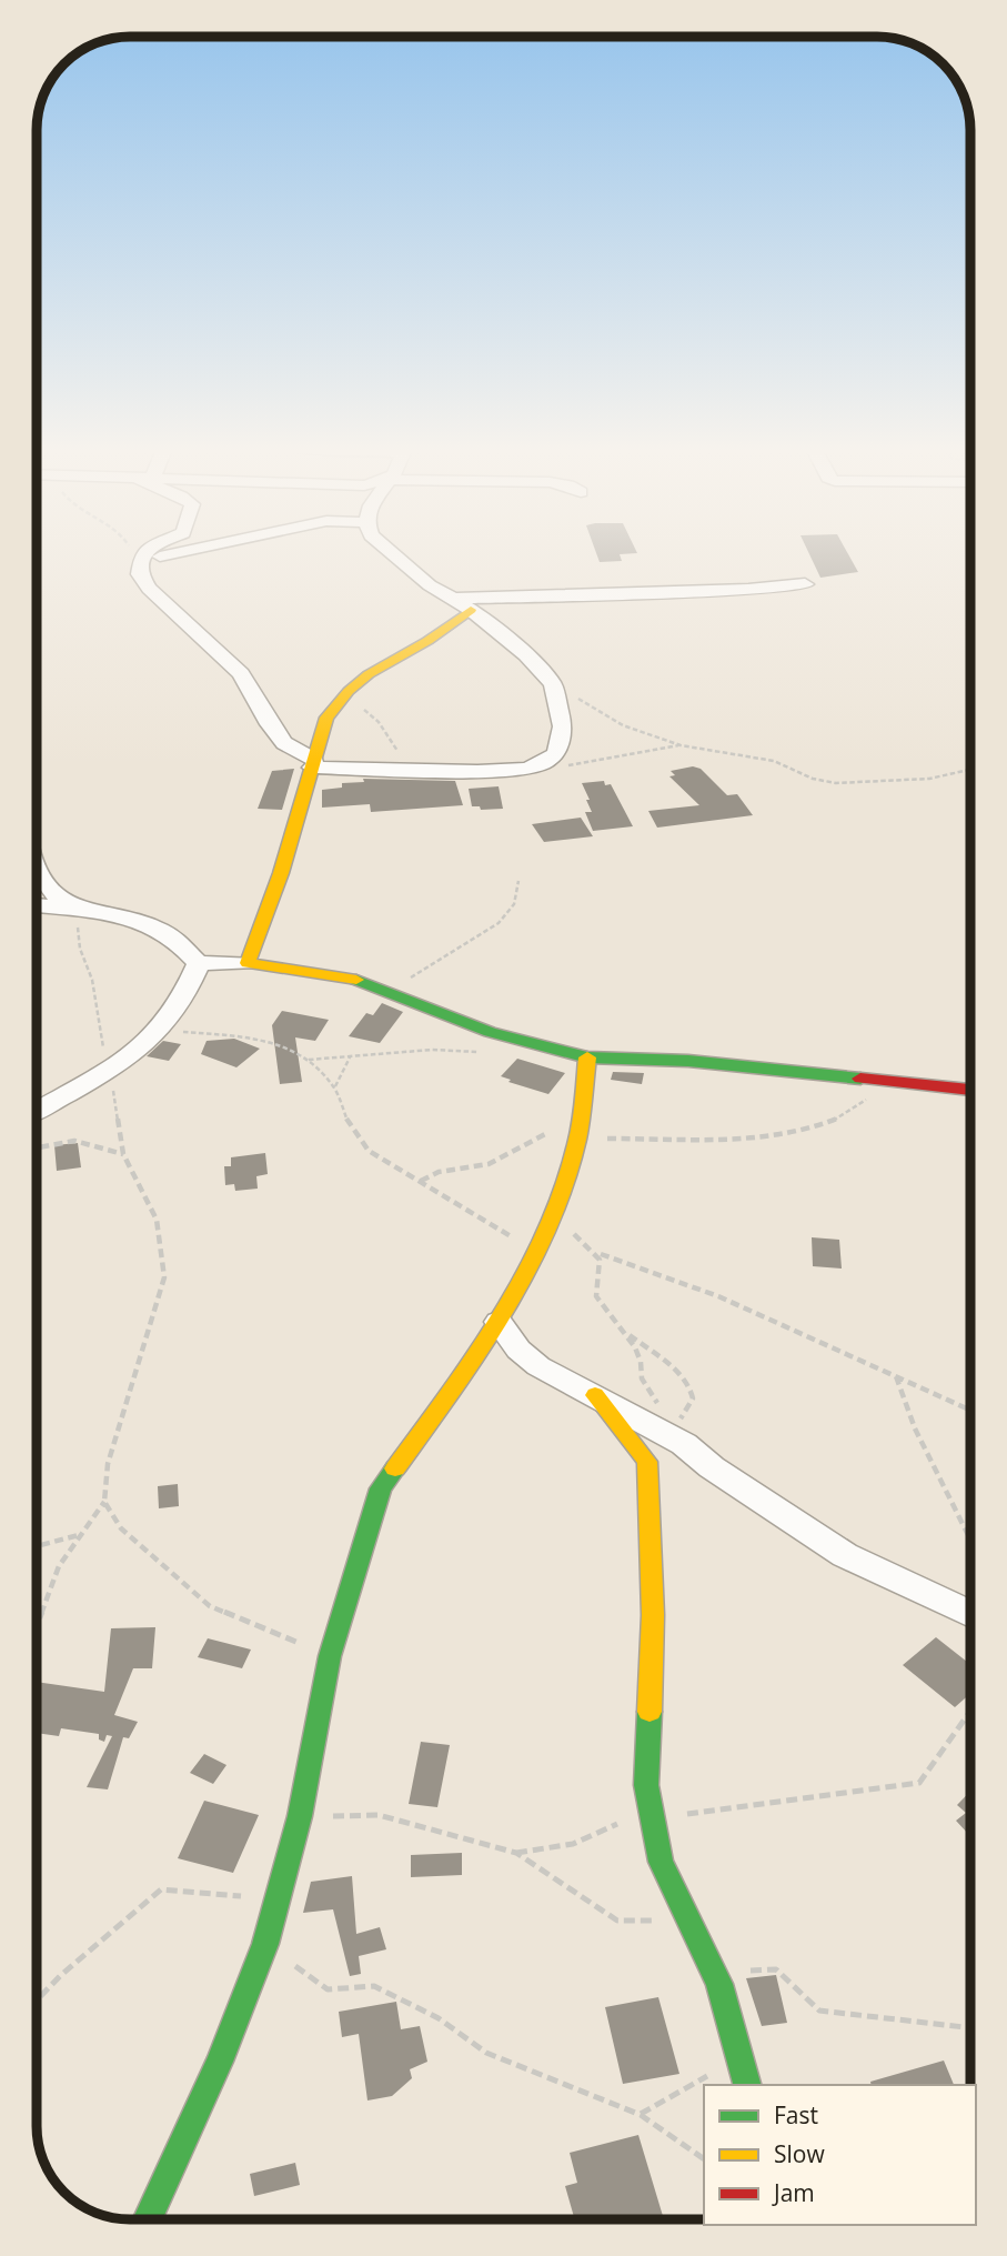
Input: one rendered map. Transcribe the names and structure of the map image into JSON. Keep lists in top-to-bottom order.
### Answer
{
  "legend": ["Fast", "Slow", "Jam"]
}
